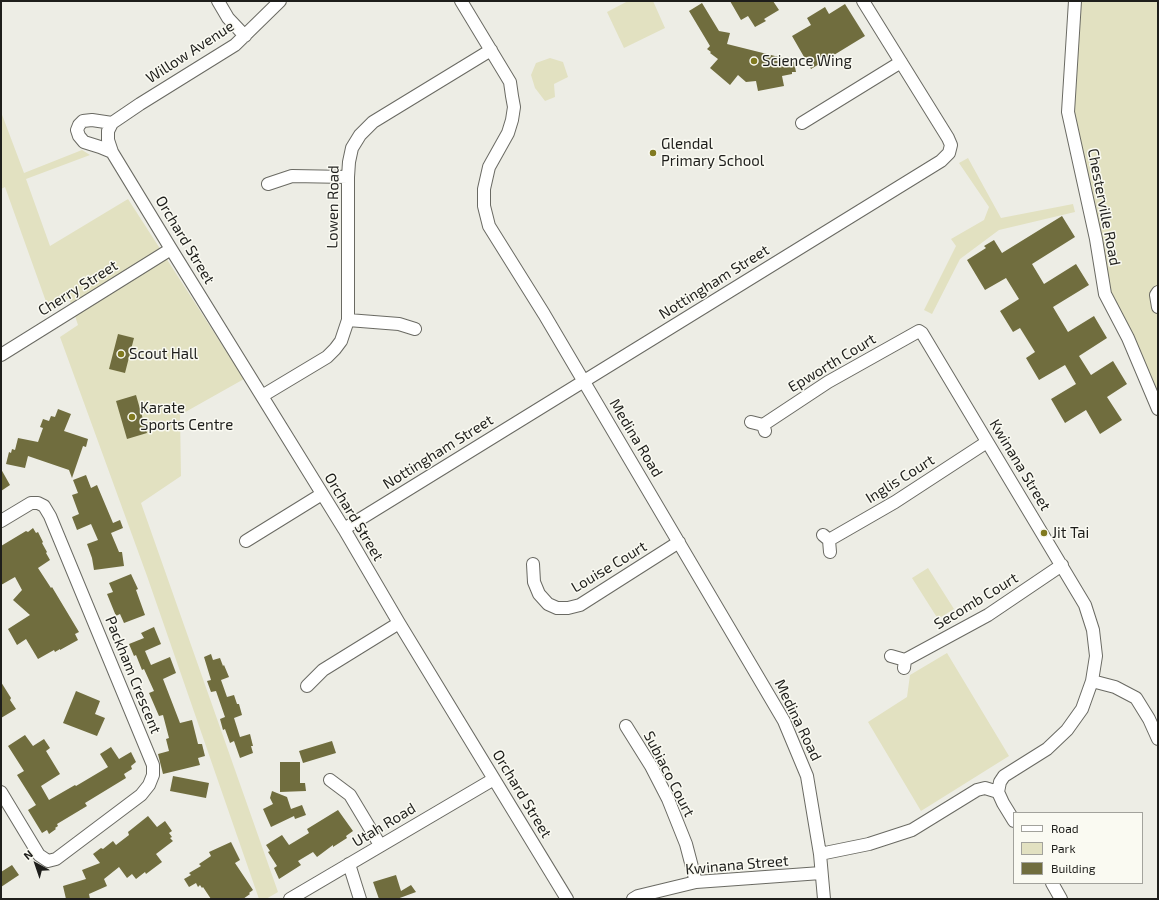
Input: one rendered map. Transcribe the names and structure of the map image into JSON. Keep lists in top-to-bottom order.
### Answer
{
  "streets": {
    "street": [
      "Willow Avenue",
      "Lowen Road",
      "Chesterville Road",
      "Orchard Street",
      "Nottingham Street",
      "Cherry Street",
      "Epworth Court",
      "Medina Road",
      "Kwinana Street",
      "Inglis Court",
      "Louise Court",
      "Secomb Court",
      "Packham Crescent",
      "Subiaco Court",
      "Utah Road"
    ]
  },
  "crossings": [
    ["Willow Avenue", "Orchard Street"],
    ["Lowen Road", "Orchard Street"],
    ["Lowen Road", "Medina Road"],
    ["Orchard Street", "Nottingham Street"],
    ["Orchard Street", "Cherry Street"],
    ["Orchard Street", "Utah Road"],
    ["Nottingham Street", "Medina Road"],
    ["Epworth Court", "Kwinana Street"],
    ["Medina Road", "Kwinana Street"],
    ["Medina Road", "Louise Court"],
    ["Kwinana Street", "Inglis Court"],
    ["Kwinana Street", "Secomb Court"],
    ["Kwinana Street", "Subiaco Court"]
  ],
  "places": [
    "Science Wing",
    "Glendal Primary School",
    "Scout Hall",
    "Karate Sports Centre",
    "Jit Tai"
  ],
  "legend": ["Road", "Park", "Building"],
  "north": "top left"
}
